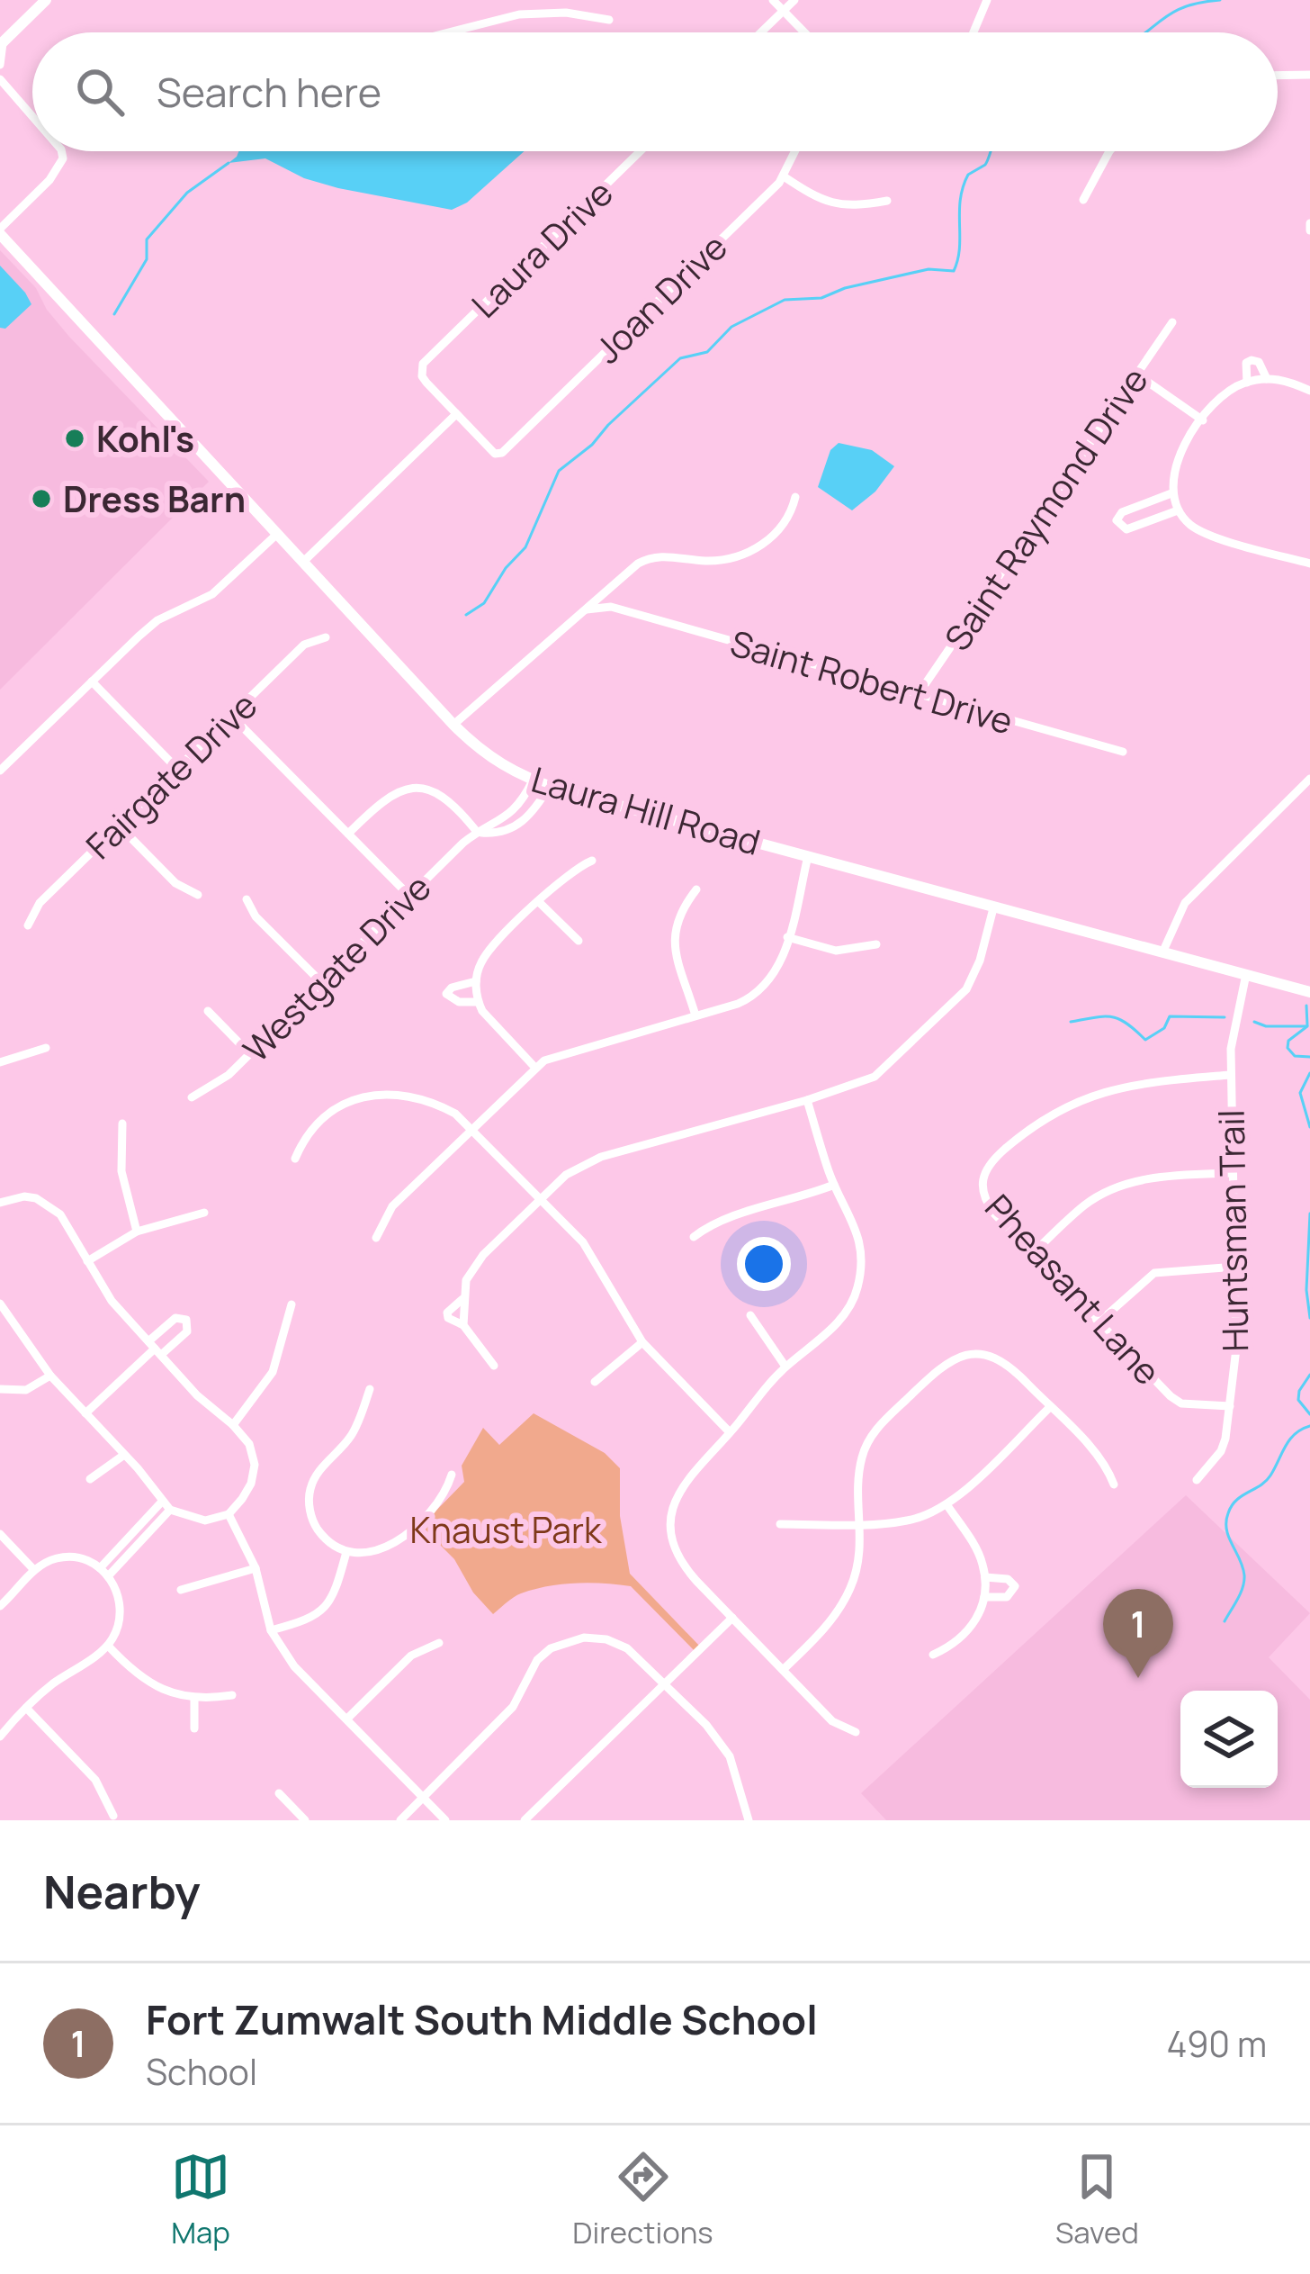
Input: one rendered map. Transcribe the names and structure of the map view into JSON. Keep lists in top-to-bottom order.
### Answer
{
  "streets": {
    "main road": ["Laura Hill Road"],
    "street": [
      "Laura Drive",
      "Joan Drive",
      "Saint Raymond Drive",
      "Saint Robert Drive",
      "Fairgate Drive",
      "Westgate Drive",
      "Huntsman Trail",
      "Pheasant Lane"
    ]
  },
  "crossings": [
    ["Laura Drive", "Joan Drive"],
    ["Saint Raymond Drive", "Saint Robert Drive"],
    ["Laura Hill Road", "Westgate Drive"],
    ["Laura Hill Road", "Huntsman Trail"],
    ["Huntsman Trail", "Pheasant Lane"]
  ],
  "parks": ["Knaust Park"],
  "places": ["Kohl's", "Dress Barn"],
  "page": {
    "search": "Search here",
    "pins": "1",
    "heading": "Nearby",
    "list": [
      {
        "mark": "1",
        "name": "Fort Zumwalt South Middle School",
        "note": "School",
        "value": "490 m"
      }
    ],
    "nav": ["Map", "Directions", "Saved"]
  }
}
